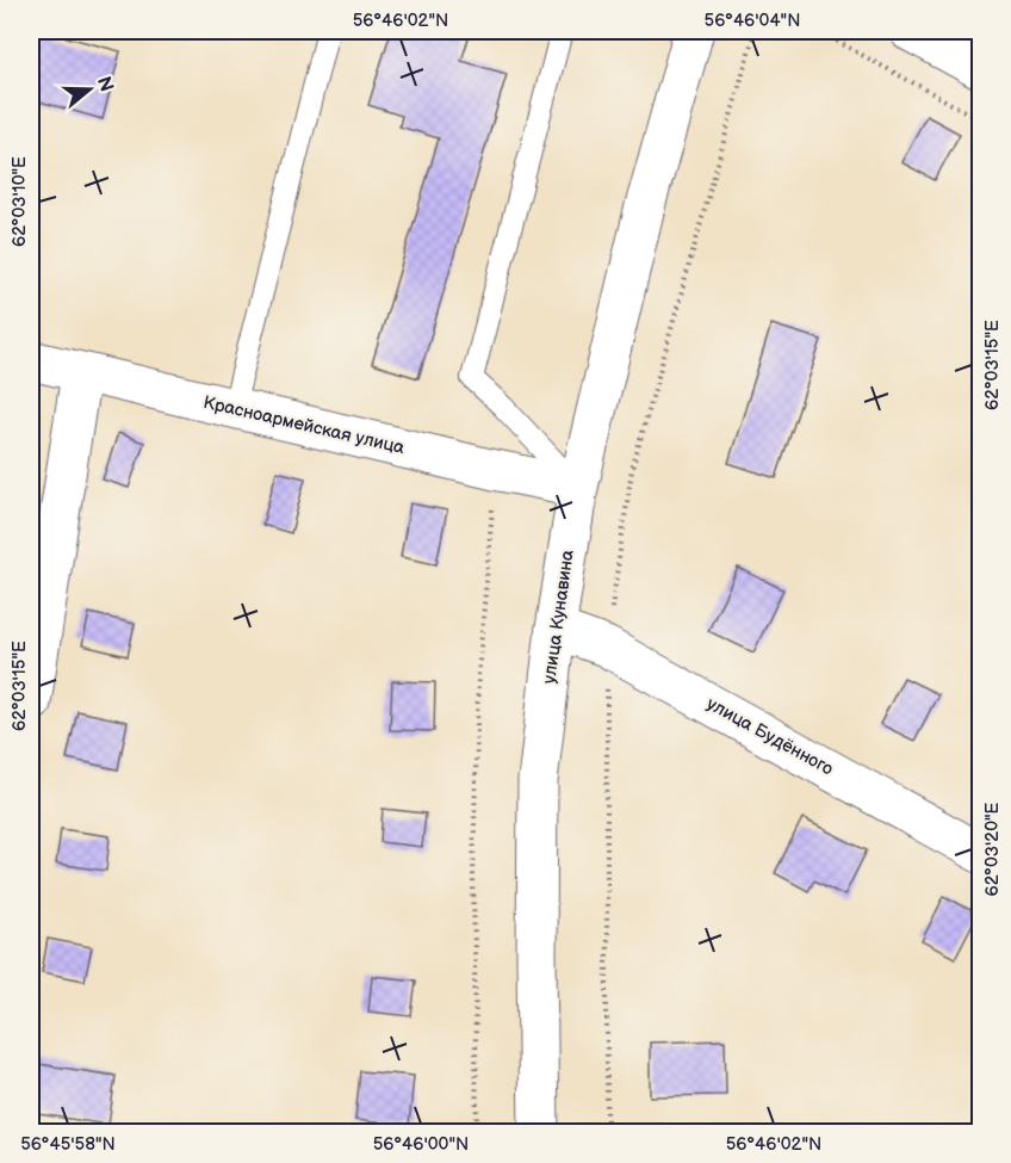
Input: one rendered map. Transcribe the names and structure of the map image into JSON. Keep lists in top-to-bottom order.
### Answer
{
  "streets": {
    "street": ["Красноармейская улица", "улица Кунавина", "улица Будённого"]
  },
  "crossings": [
    ["Красноармейская улица", "улица Кунавина"],
    ["улица Кунавина", "улица Будённого"]
  ],
  "north": "right",
  "coordinates": [
    "56°46'02\"N",
    "56°46'04\"N",
    "62°03'10\"E",
    "62°03'15\"E",
    "62°03'20\"E",
    "56°45'58\"N",
    "56°46'00\"N"
  ]
}
